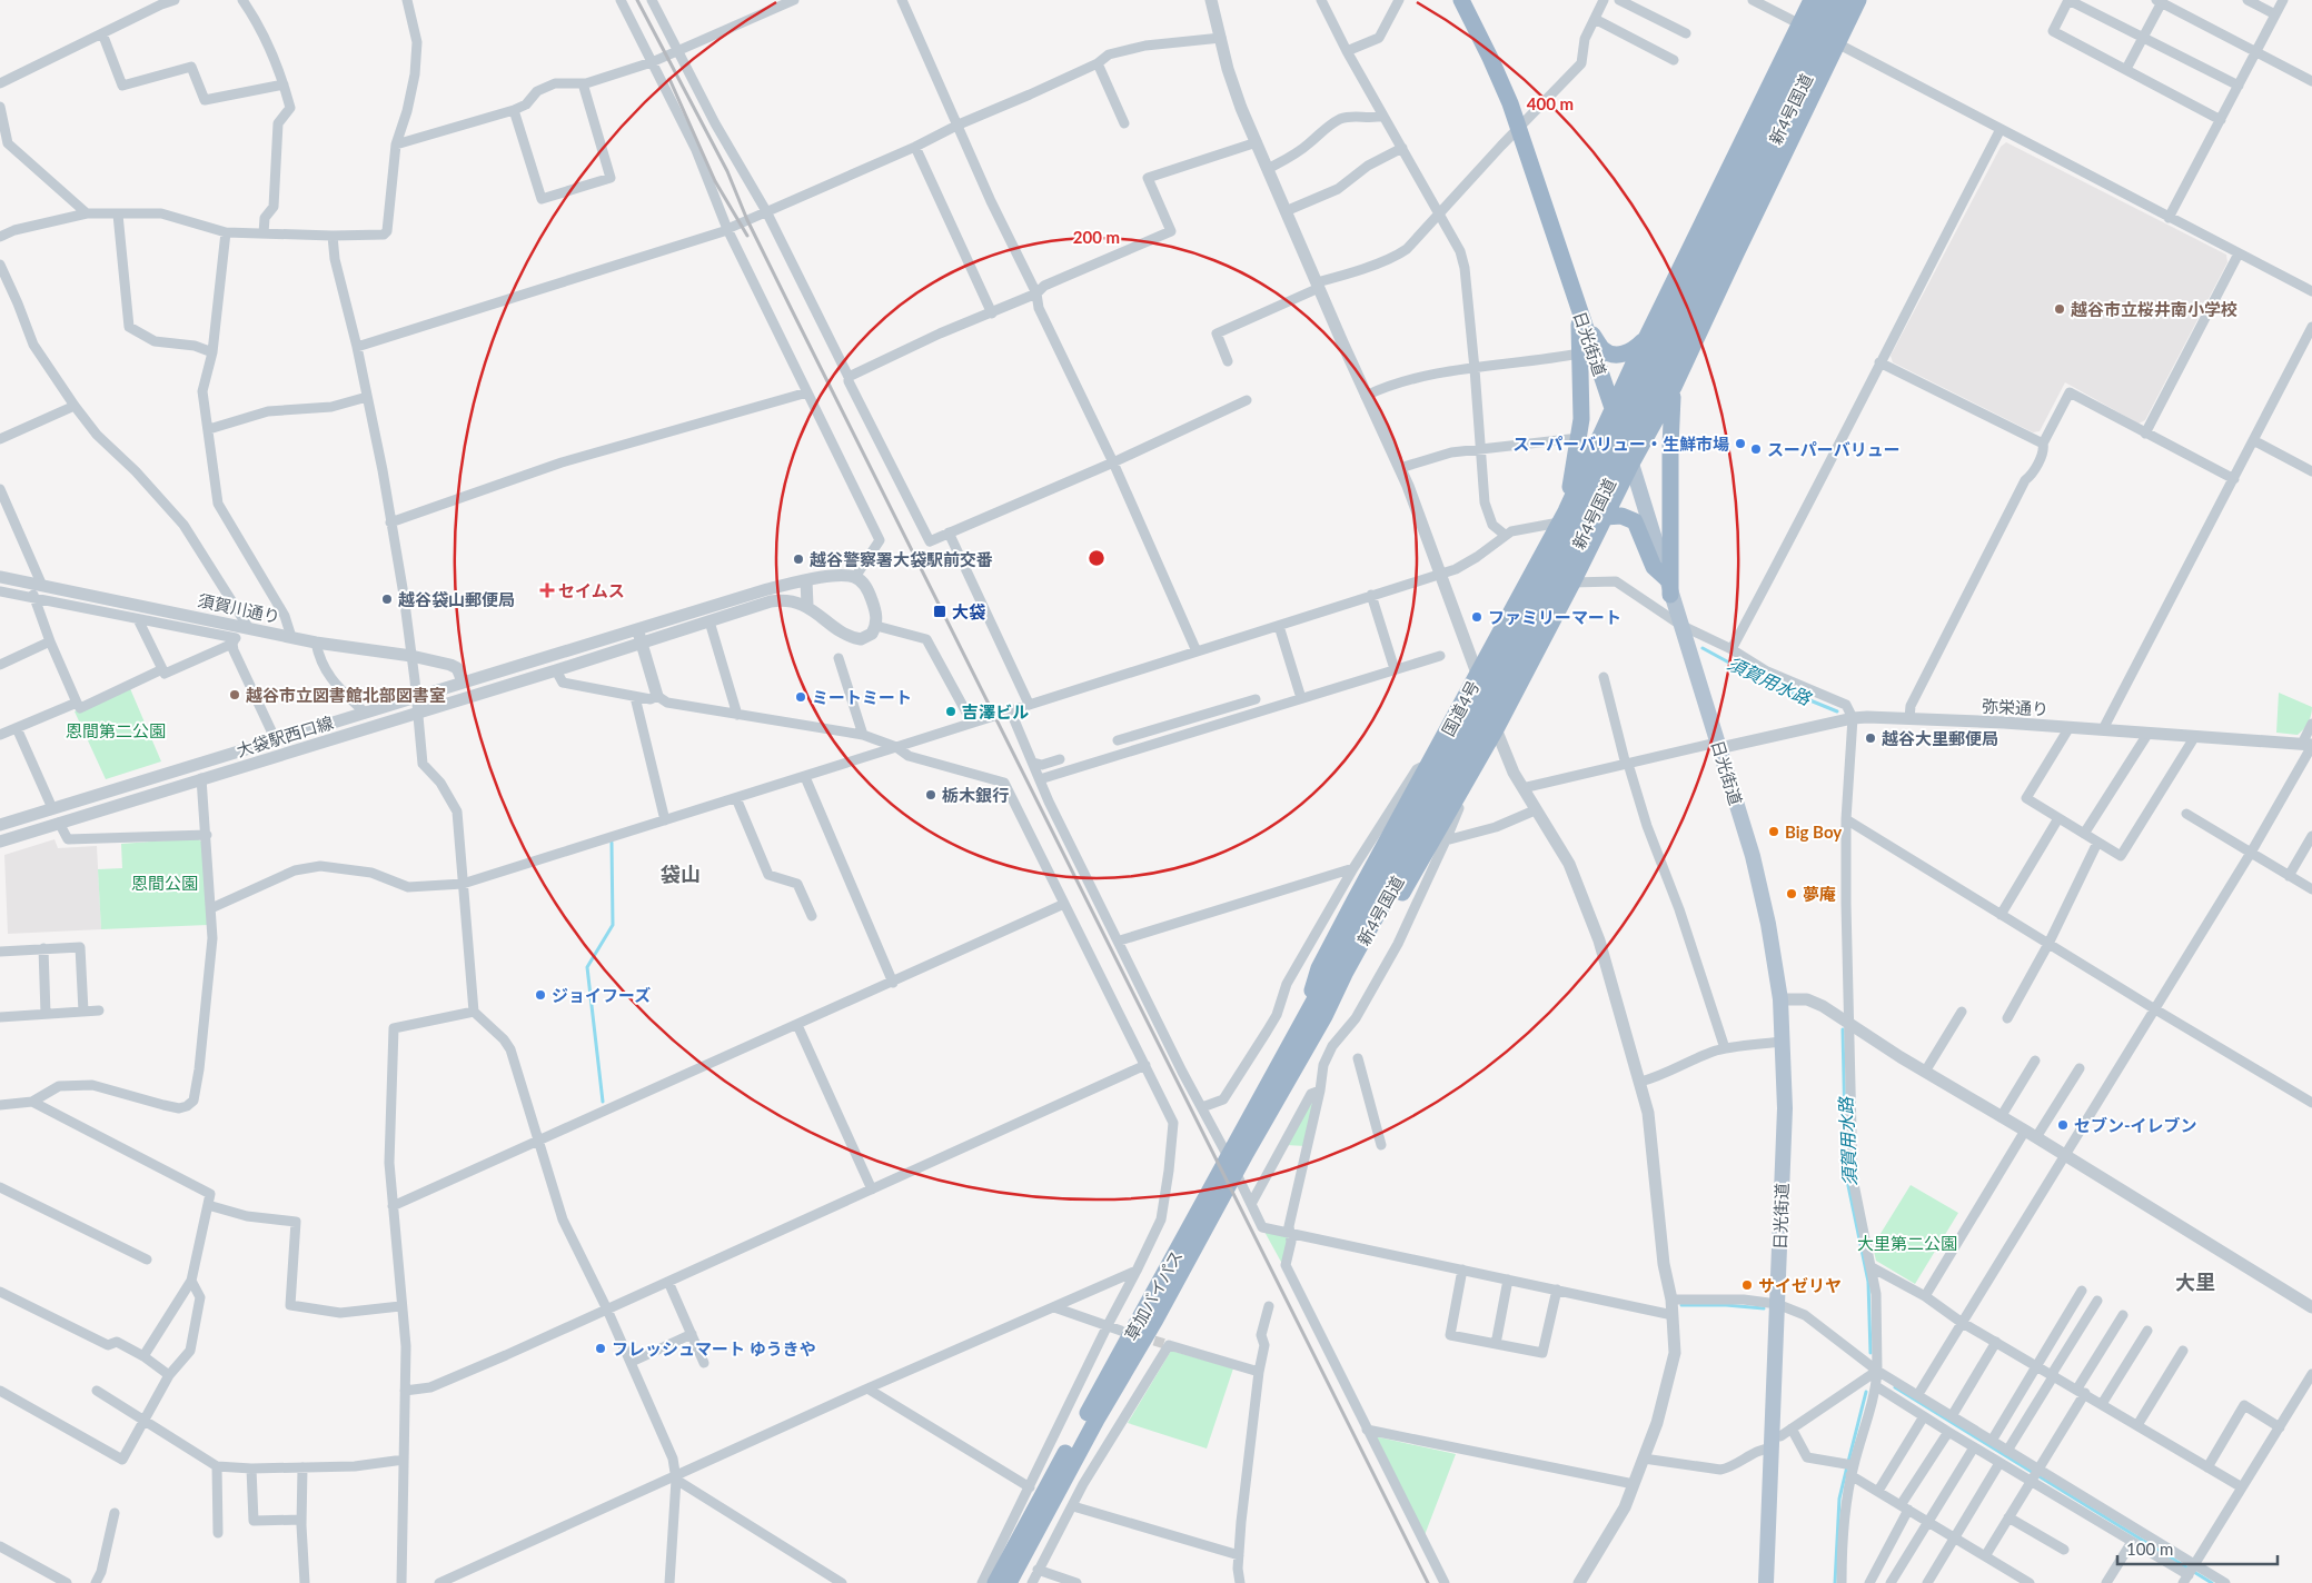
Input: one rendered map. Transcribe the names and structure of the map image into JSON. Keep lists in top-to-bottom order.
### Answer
{
  "streets": {
    "highway": [
      "新4号国道",
      "日光街道",
      "国道4号",
      "草加バイパス"
    ],
    "street": ["須賀川通り", "弥栄通り", "大袋駅西口線"]
  },
  "crossings": [
    ["新4号国道", "国道4号"],
    ["新4号国道", "草加バイパス"],
    ["日光街道", "弥栄通り"],
    ["日光街道", "国道4号"],
    ["須賀川通り", "大袋駅西口線"],
    ["国道4号", "草加バイパス"]
  ],
  "districts": ["袋山", "大里"],
  "water": ["須賀用水路"],
  "parks": ["恩間第二公園", "恩間公園", "大里第二公園"],
  "places": {
    "other": [
      "越谷市立桜井南小学校",
      "スーパーバリュー・生鮮市場",
      "スーパーバリュー",
      "越谷警察署大袋駅前交番",
      "越谷袋山郵便局",
      "ファミリーマート",
      "越谷市立図書館北部図書室",
      "ミートミート",
      "吉澤ビル",
      "越谷大里郵便局",
      "栃木銀行",
      "Big Boy",
      "夢庵",
      "ジョイフーズ",
      "セブン-イレブン",
      "サイゼリヤ",
      "フレッシュマート ゆうきや"
    ],
    "health": ["セイムス"],
    "transit": ["大袋"]
  },
  "scale_bar": "100 m",
  "rings": ["400 m", "200 m"]
}
